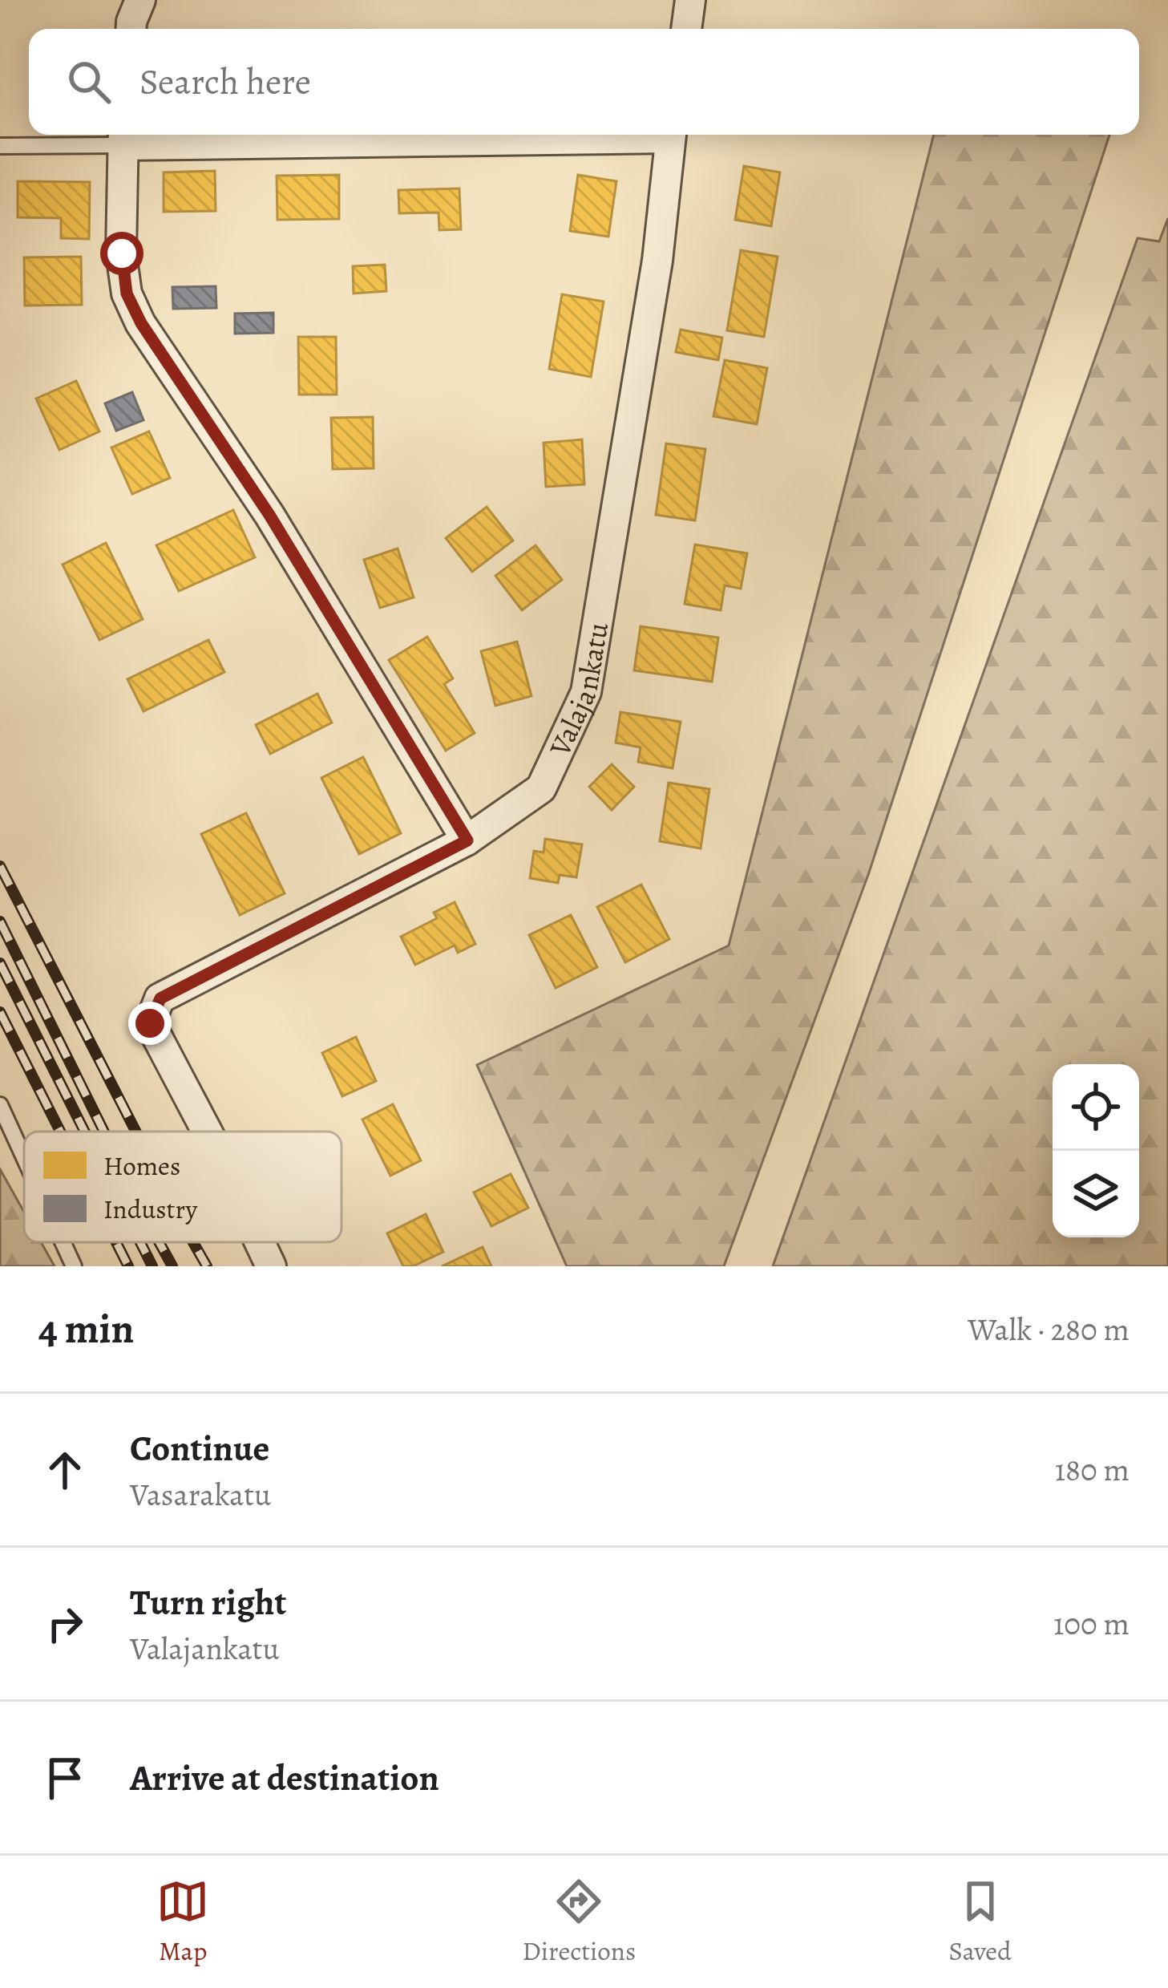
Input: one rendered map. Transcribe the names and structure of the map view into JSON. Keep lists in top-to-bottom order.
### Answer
{
  "streets": {
    "street": ["Valajankatu"]
  },
  "legend": ["Homes", "Industry"],
  "page": {
    "search": "Search here",
    "heading": ["4 min", "Walk · 280 m"],
    "list": [
      ["Continue", "Vasarakatu", "180 m"],
      ["Turn right", "Valajankatu", "100 m"],
      "Arrive at destination"
    ],
    "nav": ["Map", "Directions", "Saved"]
  }
}
